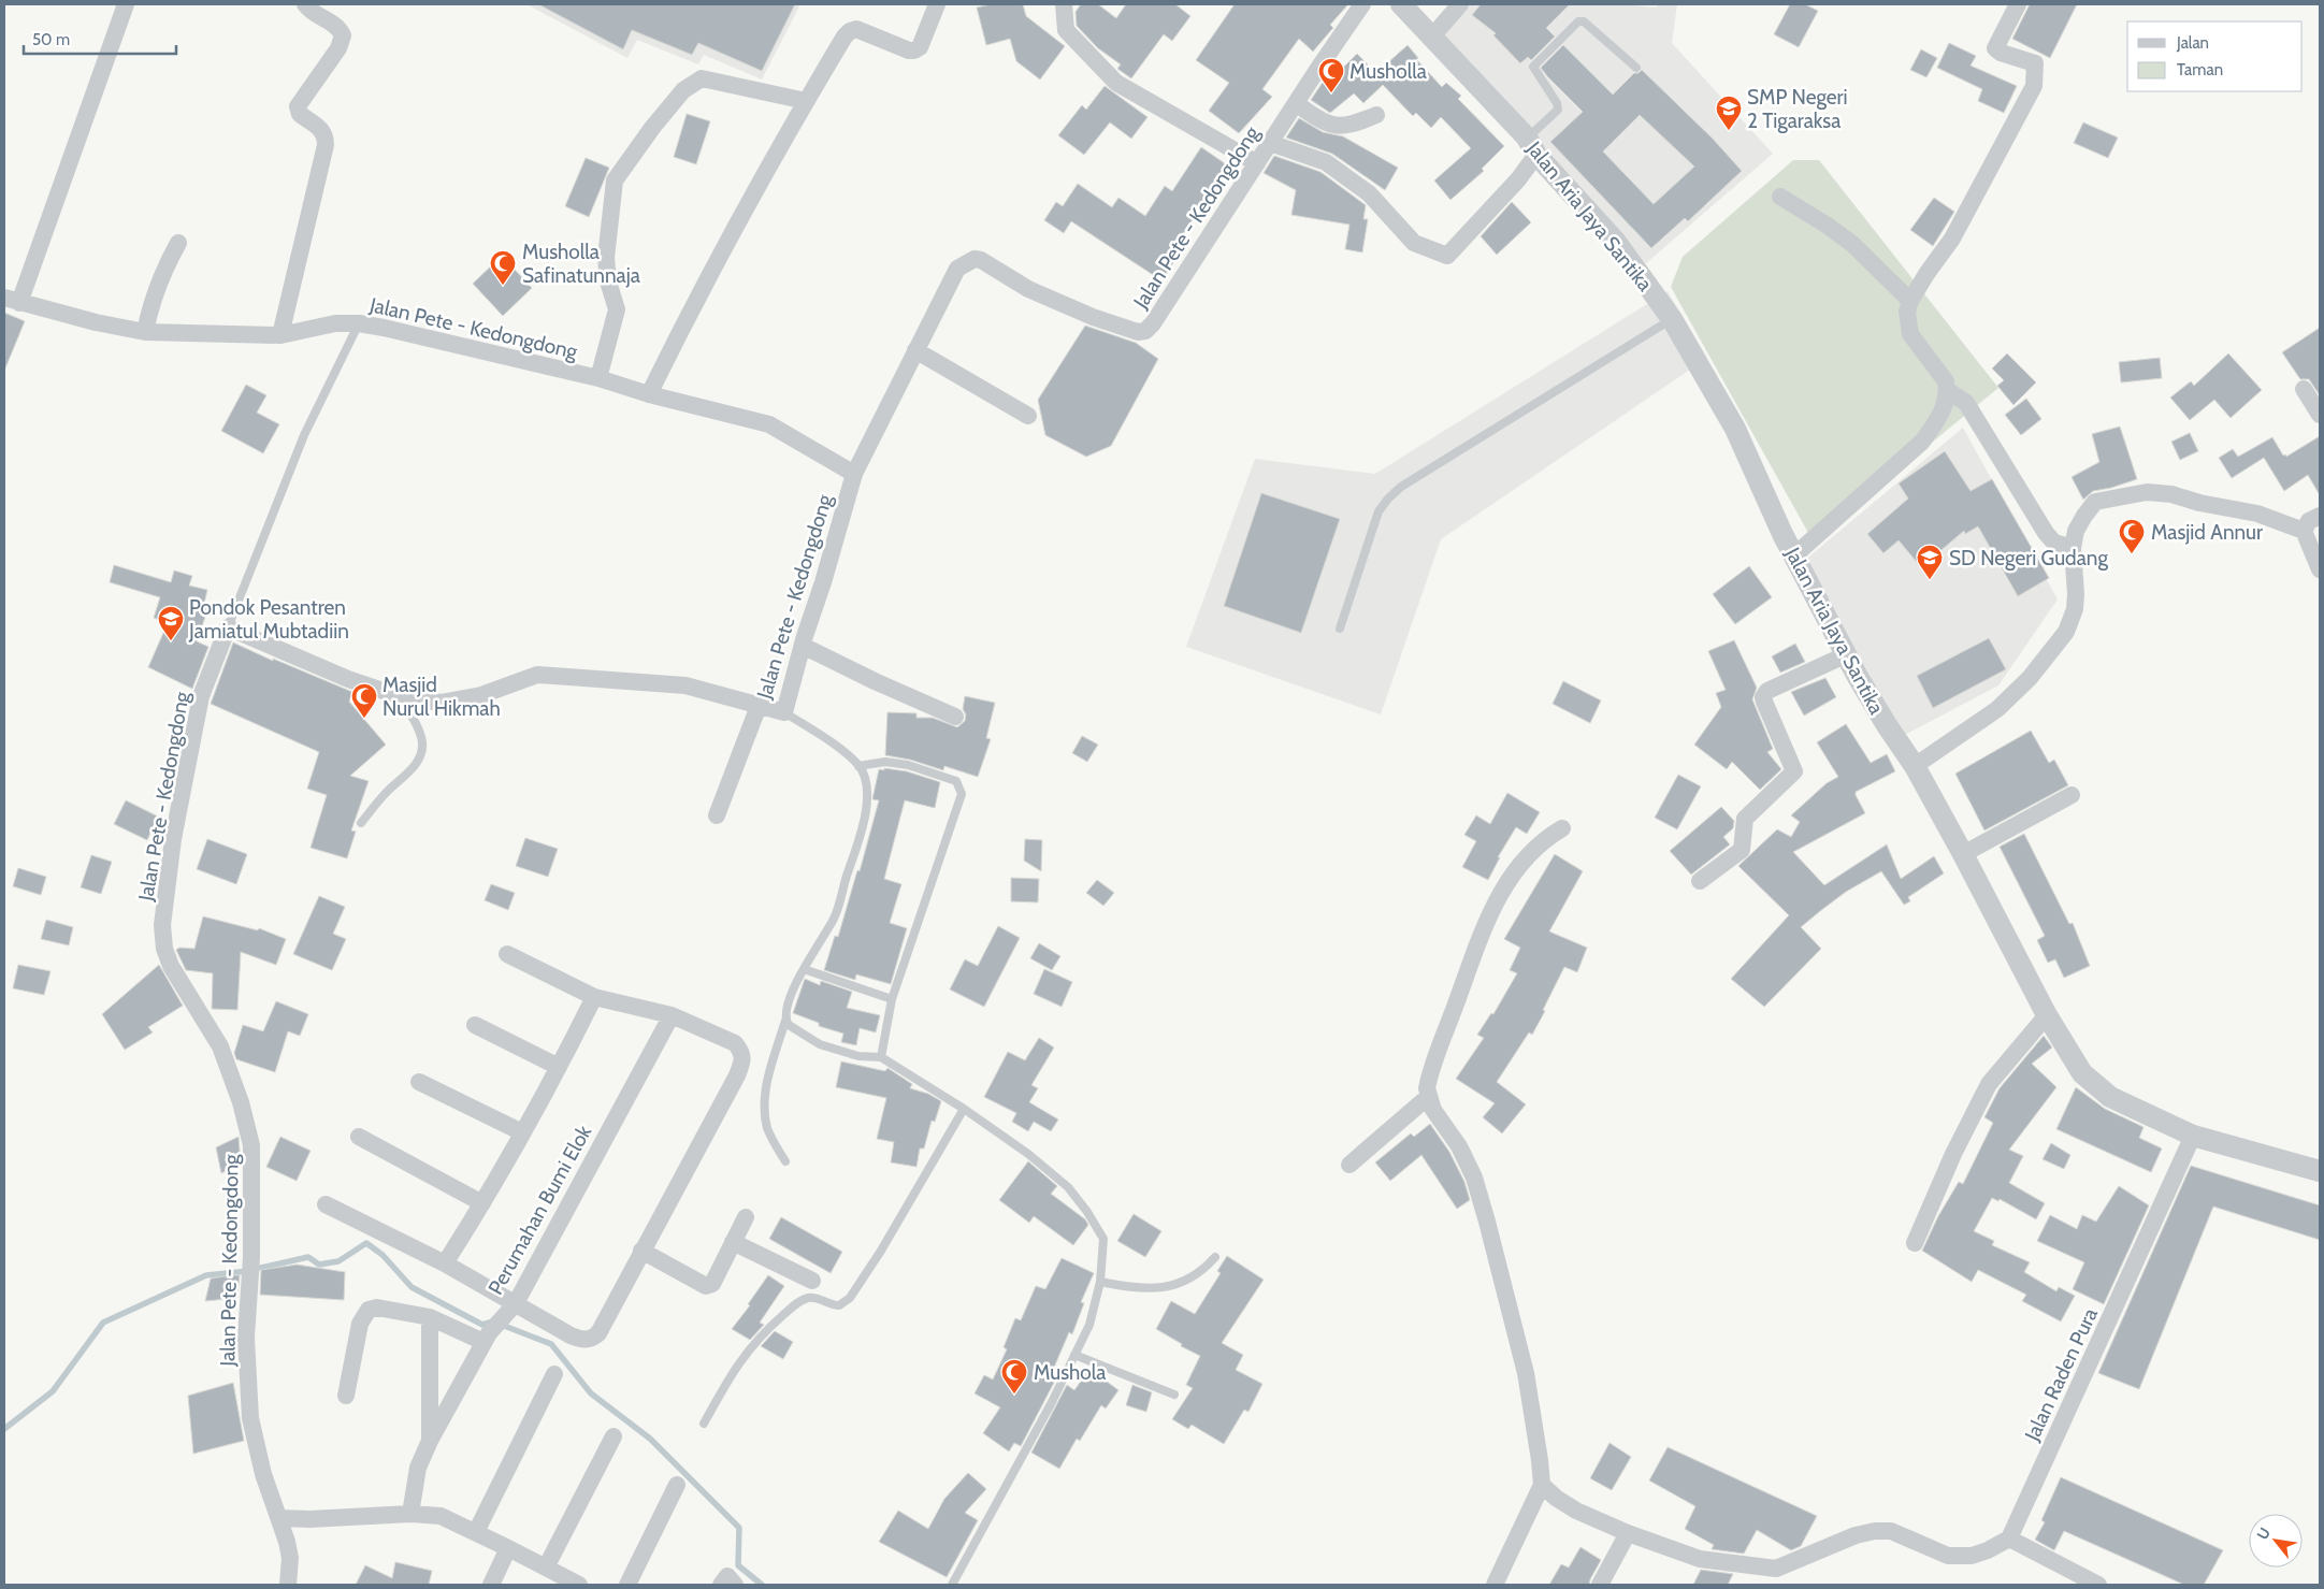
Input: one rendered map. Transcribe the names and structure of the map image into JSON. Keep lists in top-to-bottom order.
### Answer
{
  "streets": {
    "street": [
      "Jalan Aria Jaya Santika",
      "Jalan Pete - Kedongdong",
      "Perumahan Bumi Elok",
      "Jalan Raden Pura"
    ]
  },
  "crossings": [
    ["Jalan Aria Jaya Santika", "Jalan Raden Pura"]
  ],
  "places": {
    "mosque": [
      "Musholla",
      "Musholla Safinatunnaja",
      "Masjid Annur",
      "Masjid Nurul Hikmah",
      "Mushola"
    ],
    "school or university": ["SMP Negeri 2 Tigaraksa", "SD Negeri Gudang", "Pondok Pesantren Jamiatul Mubtadiin"]
  },
  "legend": ["Jalan", "Taman"],
  "scale_bar": "50 m",
  "north": "top left"
}
